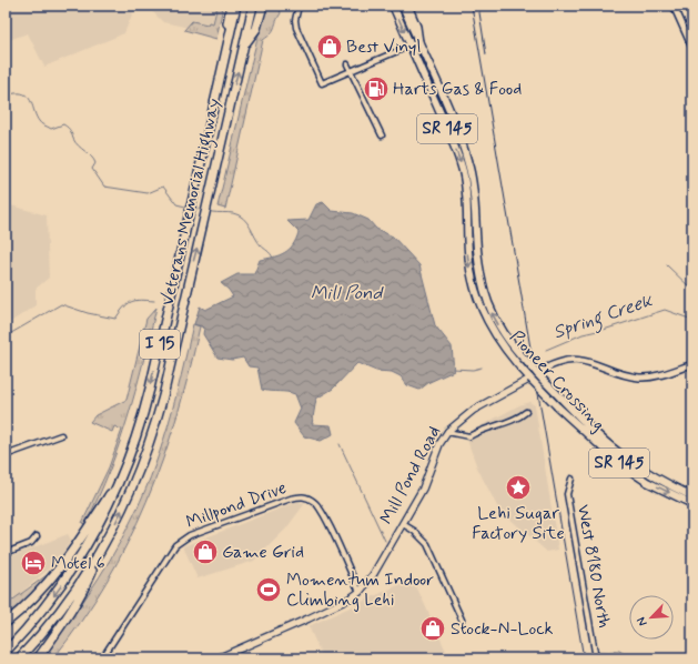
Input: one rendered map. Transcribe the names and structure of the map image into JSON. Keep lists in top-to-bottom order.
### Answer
{
  "streets": {
    "highway": [
      "SR 145",
      "Veterans Memorial Highway",
      "I 15",
      "Pioneer Crossing"
    ],
    "main road": ["Mill Pond Road"],
    "street": ["Millpond Drive", "West 8180 North"]
  },
  "crossings": [
    ["Pioneer Crossing", "Mill Pond Road"],
    ["Mill Pond Road", "Millpond Drive"]
  ],
  "water": ["Mill Pond", "Spring Creek"],
  "places": {
    "shop": ["Best Vinyl", "Game Grid", "Stock-N-Lock"],
    "fuel station": ["Harts Gas & Food"],
    "place": ["Lehi Sugar Factory Site"],
    "hotel": ["Motel 6"],
    "sports": ["Momentum Indoor Climbing Lehi"]
  },
  "north": "bottom left"
}
